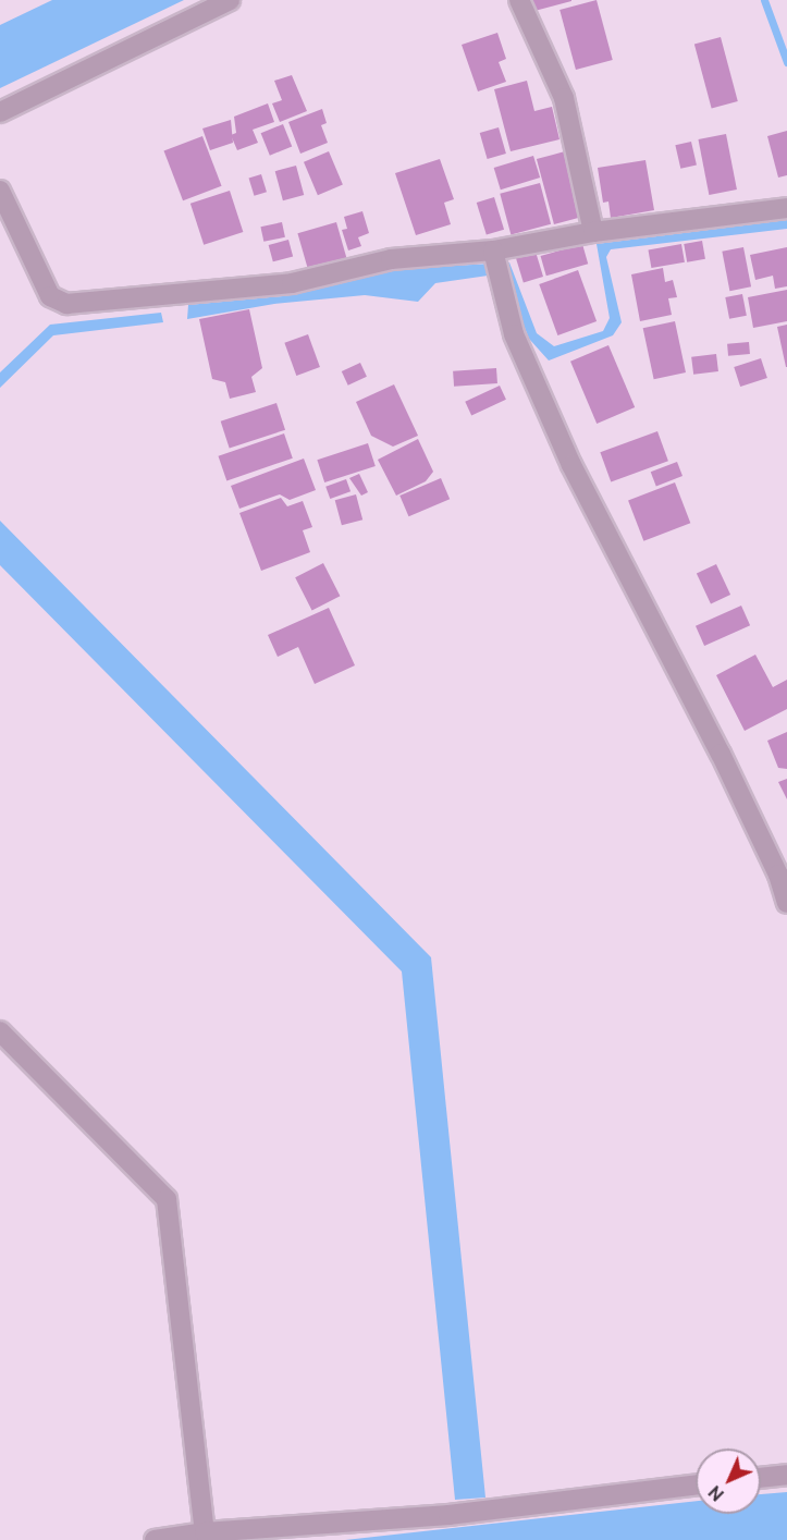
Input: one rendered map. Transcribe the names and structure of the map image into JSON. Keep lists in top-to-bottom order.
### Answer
{
  "north": "bottom left"
}
